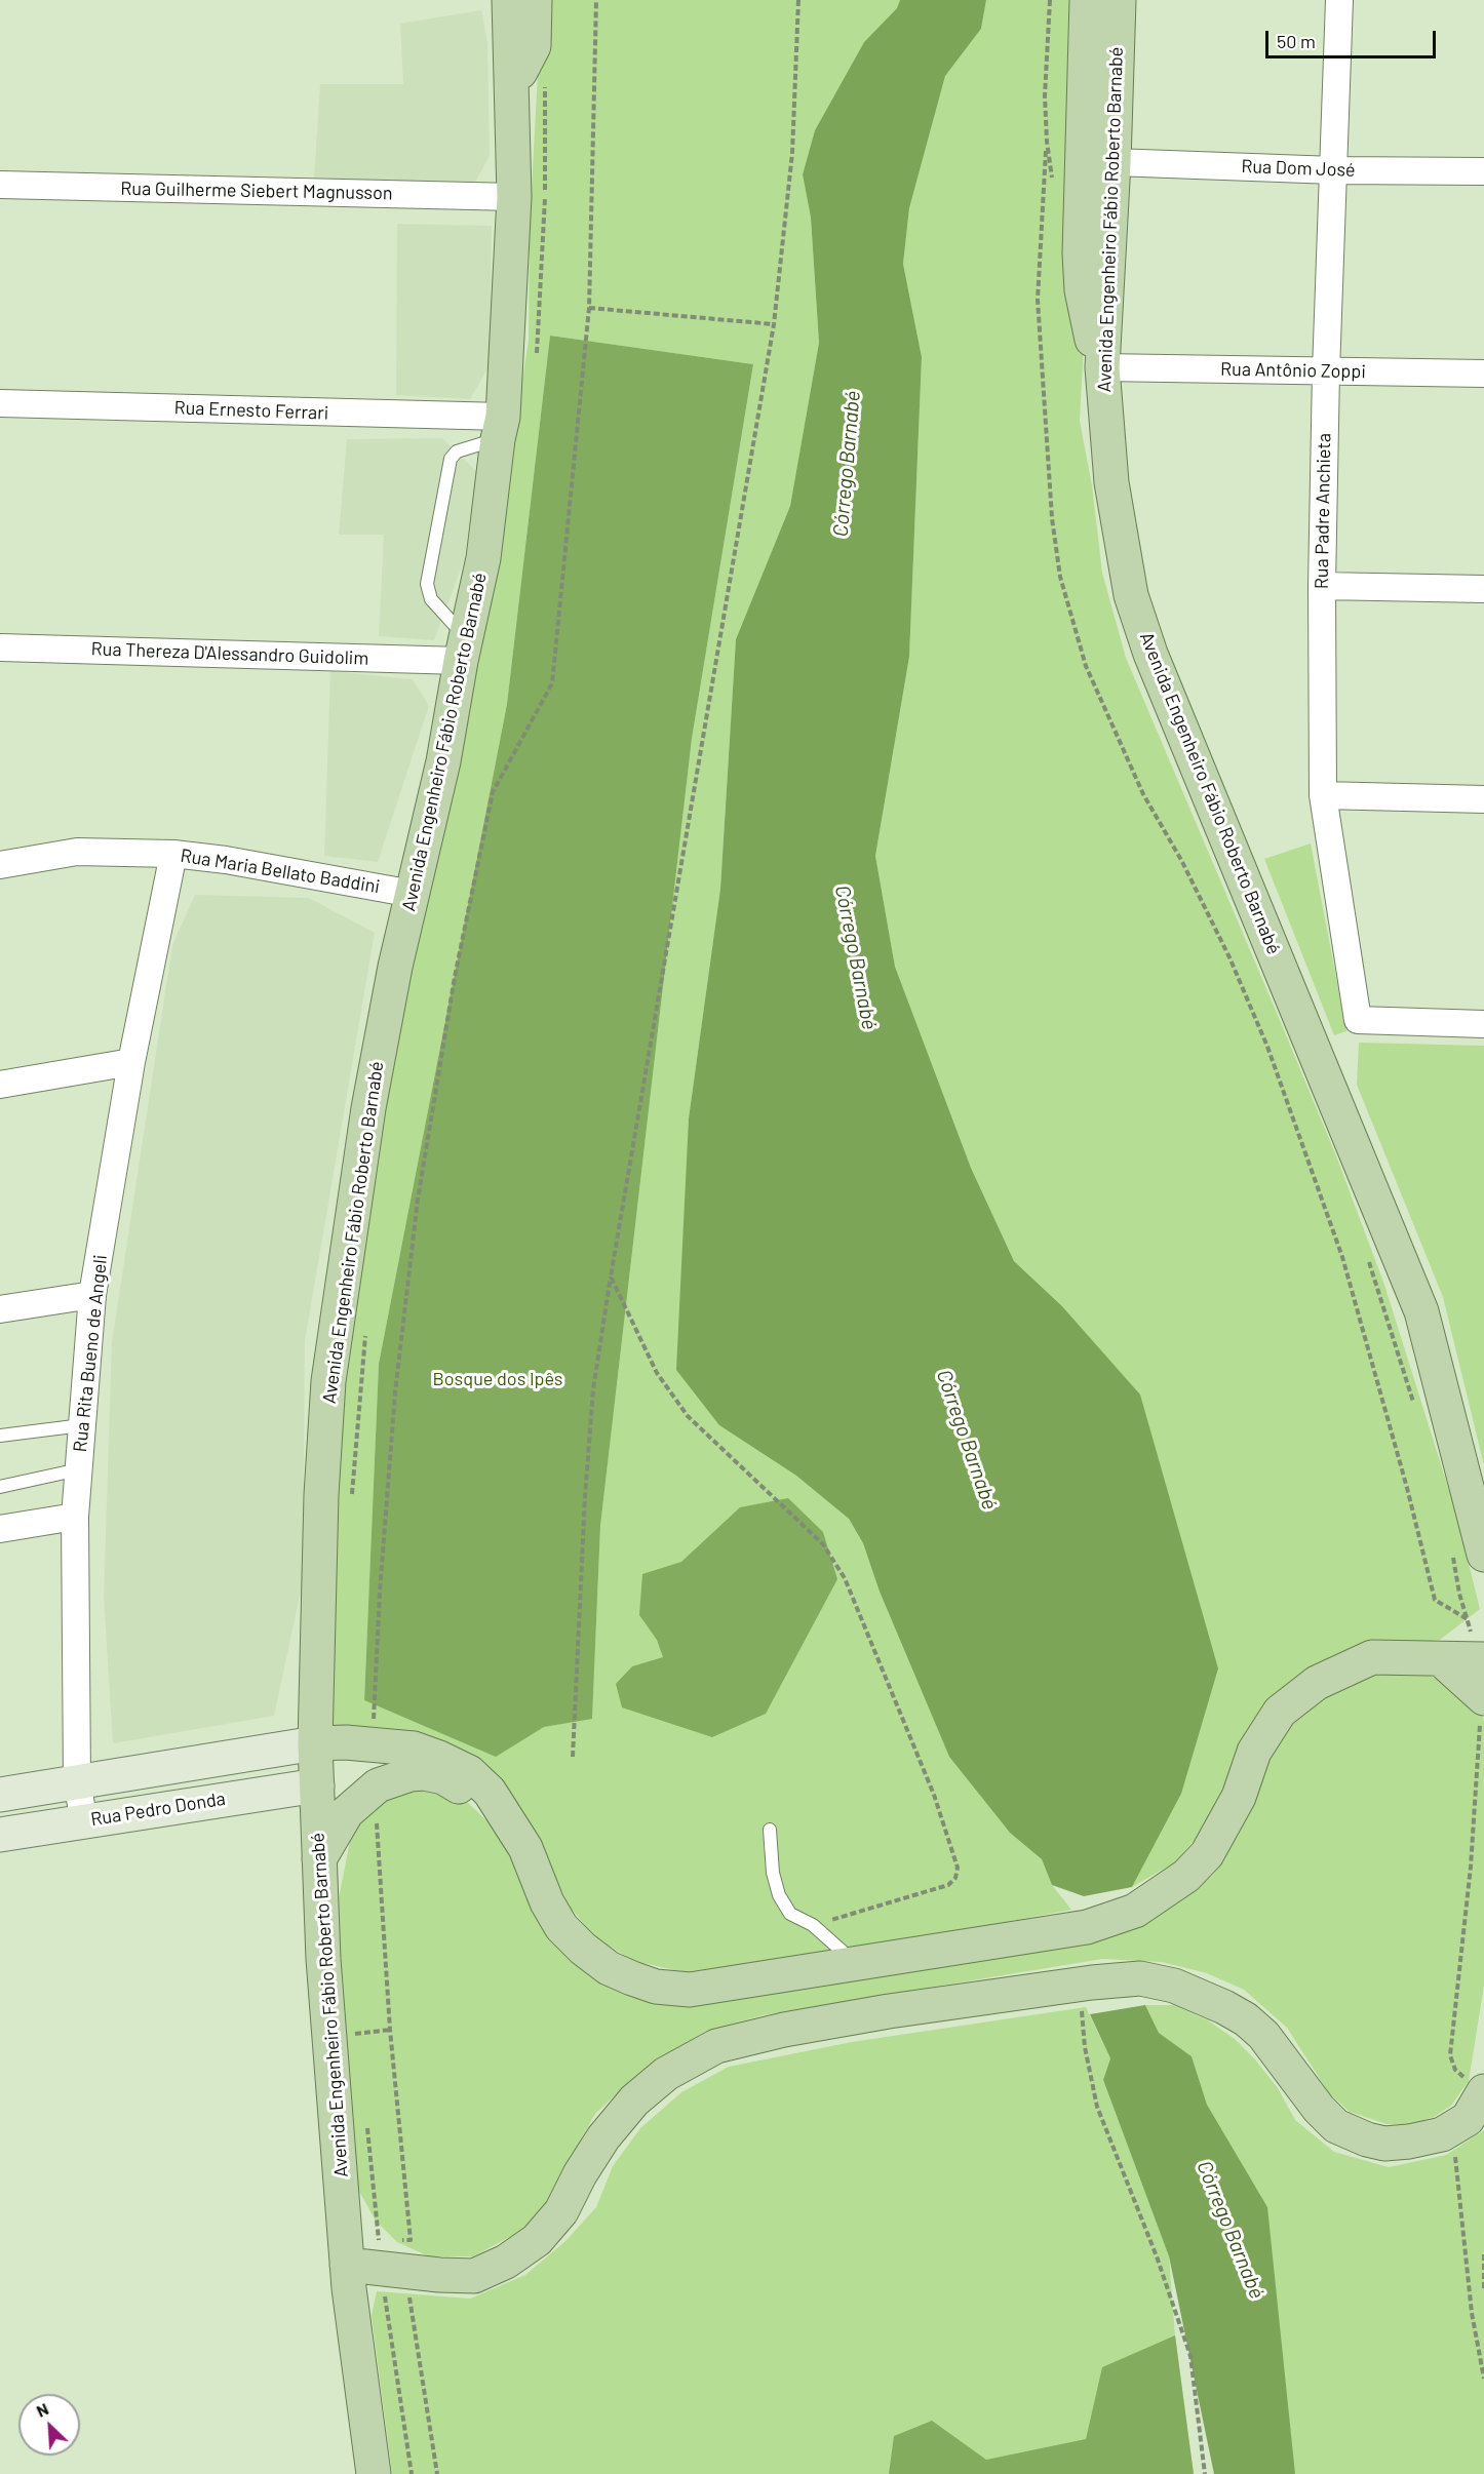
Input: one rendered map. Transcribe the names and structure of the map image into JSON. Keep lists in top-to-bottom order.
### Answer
{
  "streets": {
    "main road": ["Avenida Engenheiro Fábio Roberto Barnabé"],
    "street": [
      "Rua Dom José",
      "Rua Guilherme Siebert Magnusson",
      "Rua Antônio Zoppi",
      "Rua Ernesto Ferrari",
      "Rua Padre Anchieta",
      "Rua Thereza D'Alessandro Guidolim",
      "Rua Maria Bellato Baddini",
      "Rua Rita Bueno de Angeli",
      "Rua Pedro Donda"
    ]
  },
  "crossings": [
    ["Rua Dom José", "Avenida Engenheiro Fábio Roberto Barnabé"],
    ["Rua Dom José", "Rua Padre Anchieta"],
    ["Rua Guilherme Siebert Magnusson", "Avenida Engenheiro Fábio Roberto Barnabé"],
    ["Avenida Engenheiro Fábio Roberto Barnabé", "Rua Antônio Zoppi"],
    ["Avenida Engenheiro Fábio Roberto Barnabé", "Rua Ernesto Ferrari"],
    ["Avenida Engenheiro Fábio Roberto Barnabé", "Rua Thereza D'Alessandro Guidolim"],
    ["Avenida Engenheiro Fábio Roberto Barnabé", "Rua Maria Bellato Baddini"],
    ["Avenida Engenheiro Fábio Roberto Barnabé", "Rua Pedro Donda"],
    ["Rua Antônio Zoppi", "Rua Padre Anchieta"],
    ["Rua Maria Bellato Baddini", "Rua Rita Bueno de Angeli"],
    ["Rua Rita Bueno de Angeli", "Rua Pedro Donda"]
  ],
  "water": ["Córrego Barnabé"],
  "parks": ["Bosque dos Ipês"],
  "scale_bar": "50 m",
  "north": "top left"
}
